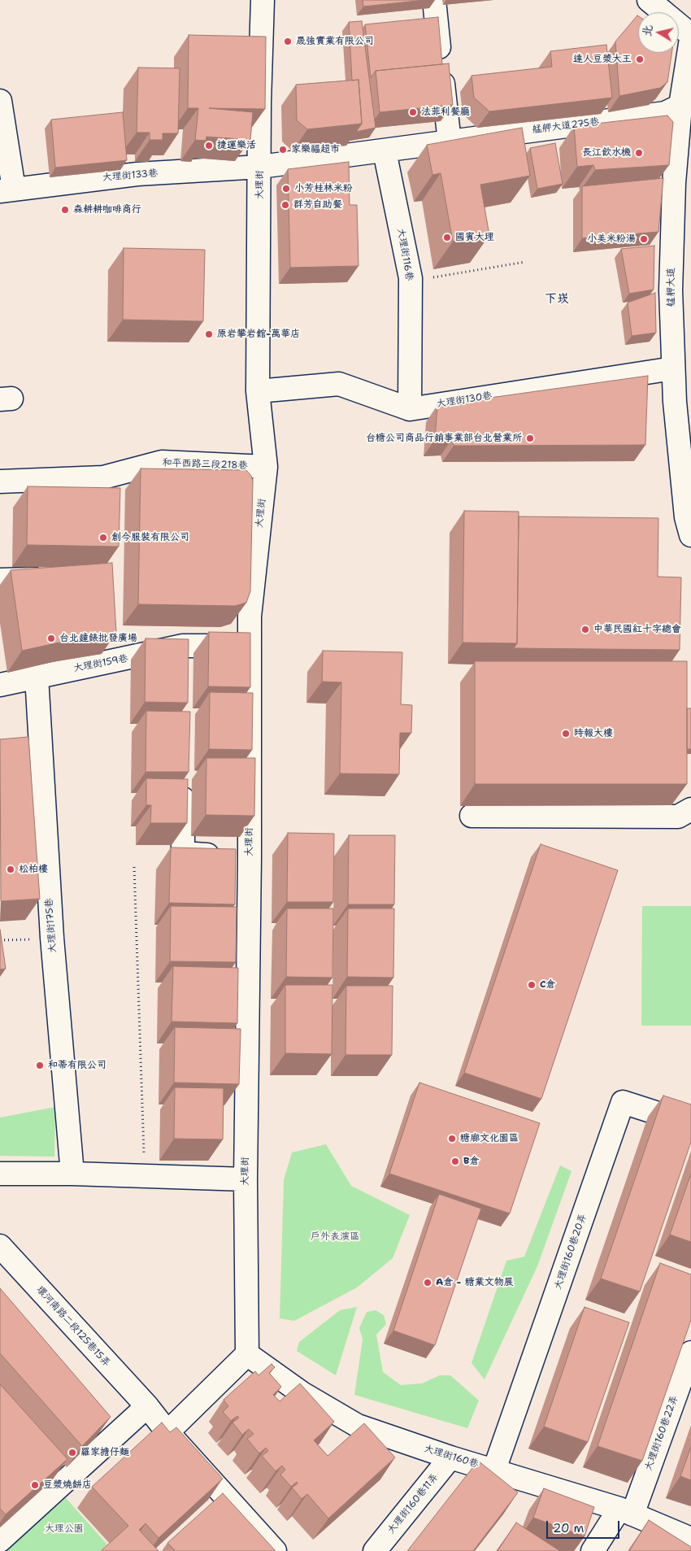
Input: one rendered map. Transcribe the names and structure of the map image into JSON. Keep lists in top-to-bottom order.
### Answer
{
  "streets": {
    "street": [
      "艋舺大道275巷",
      "大理街133巷",
      "大理街",
      "大理街116巷",
      "艋舺大道",
      "大理街130巷",
      "和平西路三段218巷",
      "大理街159巷",
      "大理街175巷",
      "大理街160巷20弄",
      "環河南路二段125巷15弄",
      "大理街160巷22弄",
      "大理街160巷",
      "大理街160巷11弄"
    ]
  },
  "crossings": [
    ["艋舺大道275巷", "艋舺大道"],
    ["大理街133巷", "大理街"],
    ["大理街", "大理街130巷"],
    ["大理街", "和平西路三段218巷"],
    ["大理街", "大理街159巷"],
    ["大理街", "大理街160巷"],
    ["大理街116巷", "大理街130巷"],
    ["艋舺大道", "大理街130巷"],
    ["大理街159巷", "大理街175巷"],
    ["大理街160巷20弄", "大理街160巷"],
    ["大理街160巷22弄", "大理街160巷"],
    ["大理街160巷", "大理街160巷11弄"]
  ],
  "districts": ["下崁"],
  "parks": ["戶外表演區", "大理公園"],
  "places": [
    "晟強實業有限公司",
    "達人豆漿大王",
    "法菲利餐廳",
    "捷運樂活",
    "家樂福超市",
    "長江飲水機",
    "小芳桂林米粉",
    "群芳自助餐",
    "森耕耕咖啡商行",
    "國賓大理",
    "小美米粉湯",
    "原岩攀岩館-萬華店",
    "台糖公司商品行銷事業部台北營業所",
    "創今服裝有限公司",
    "中華民國紅十字總會",
    "台北鐘錶批發廣場",
    "時報大樓",
    "松柏樓",
    "C倉",
    "和蒂有限公司",
    "糖廍文化園區",
    "B倉",
    "A倉 - 糖業文物展",
    "羅家擔仔麵",
    "豆漿燒餅店"
  ],
  "scale_bar": "20 m",
  "north": "left"
}
